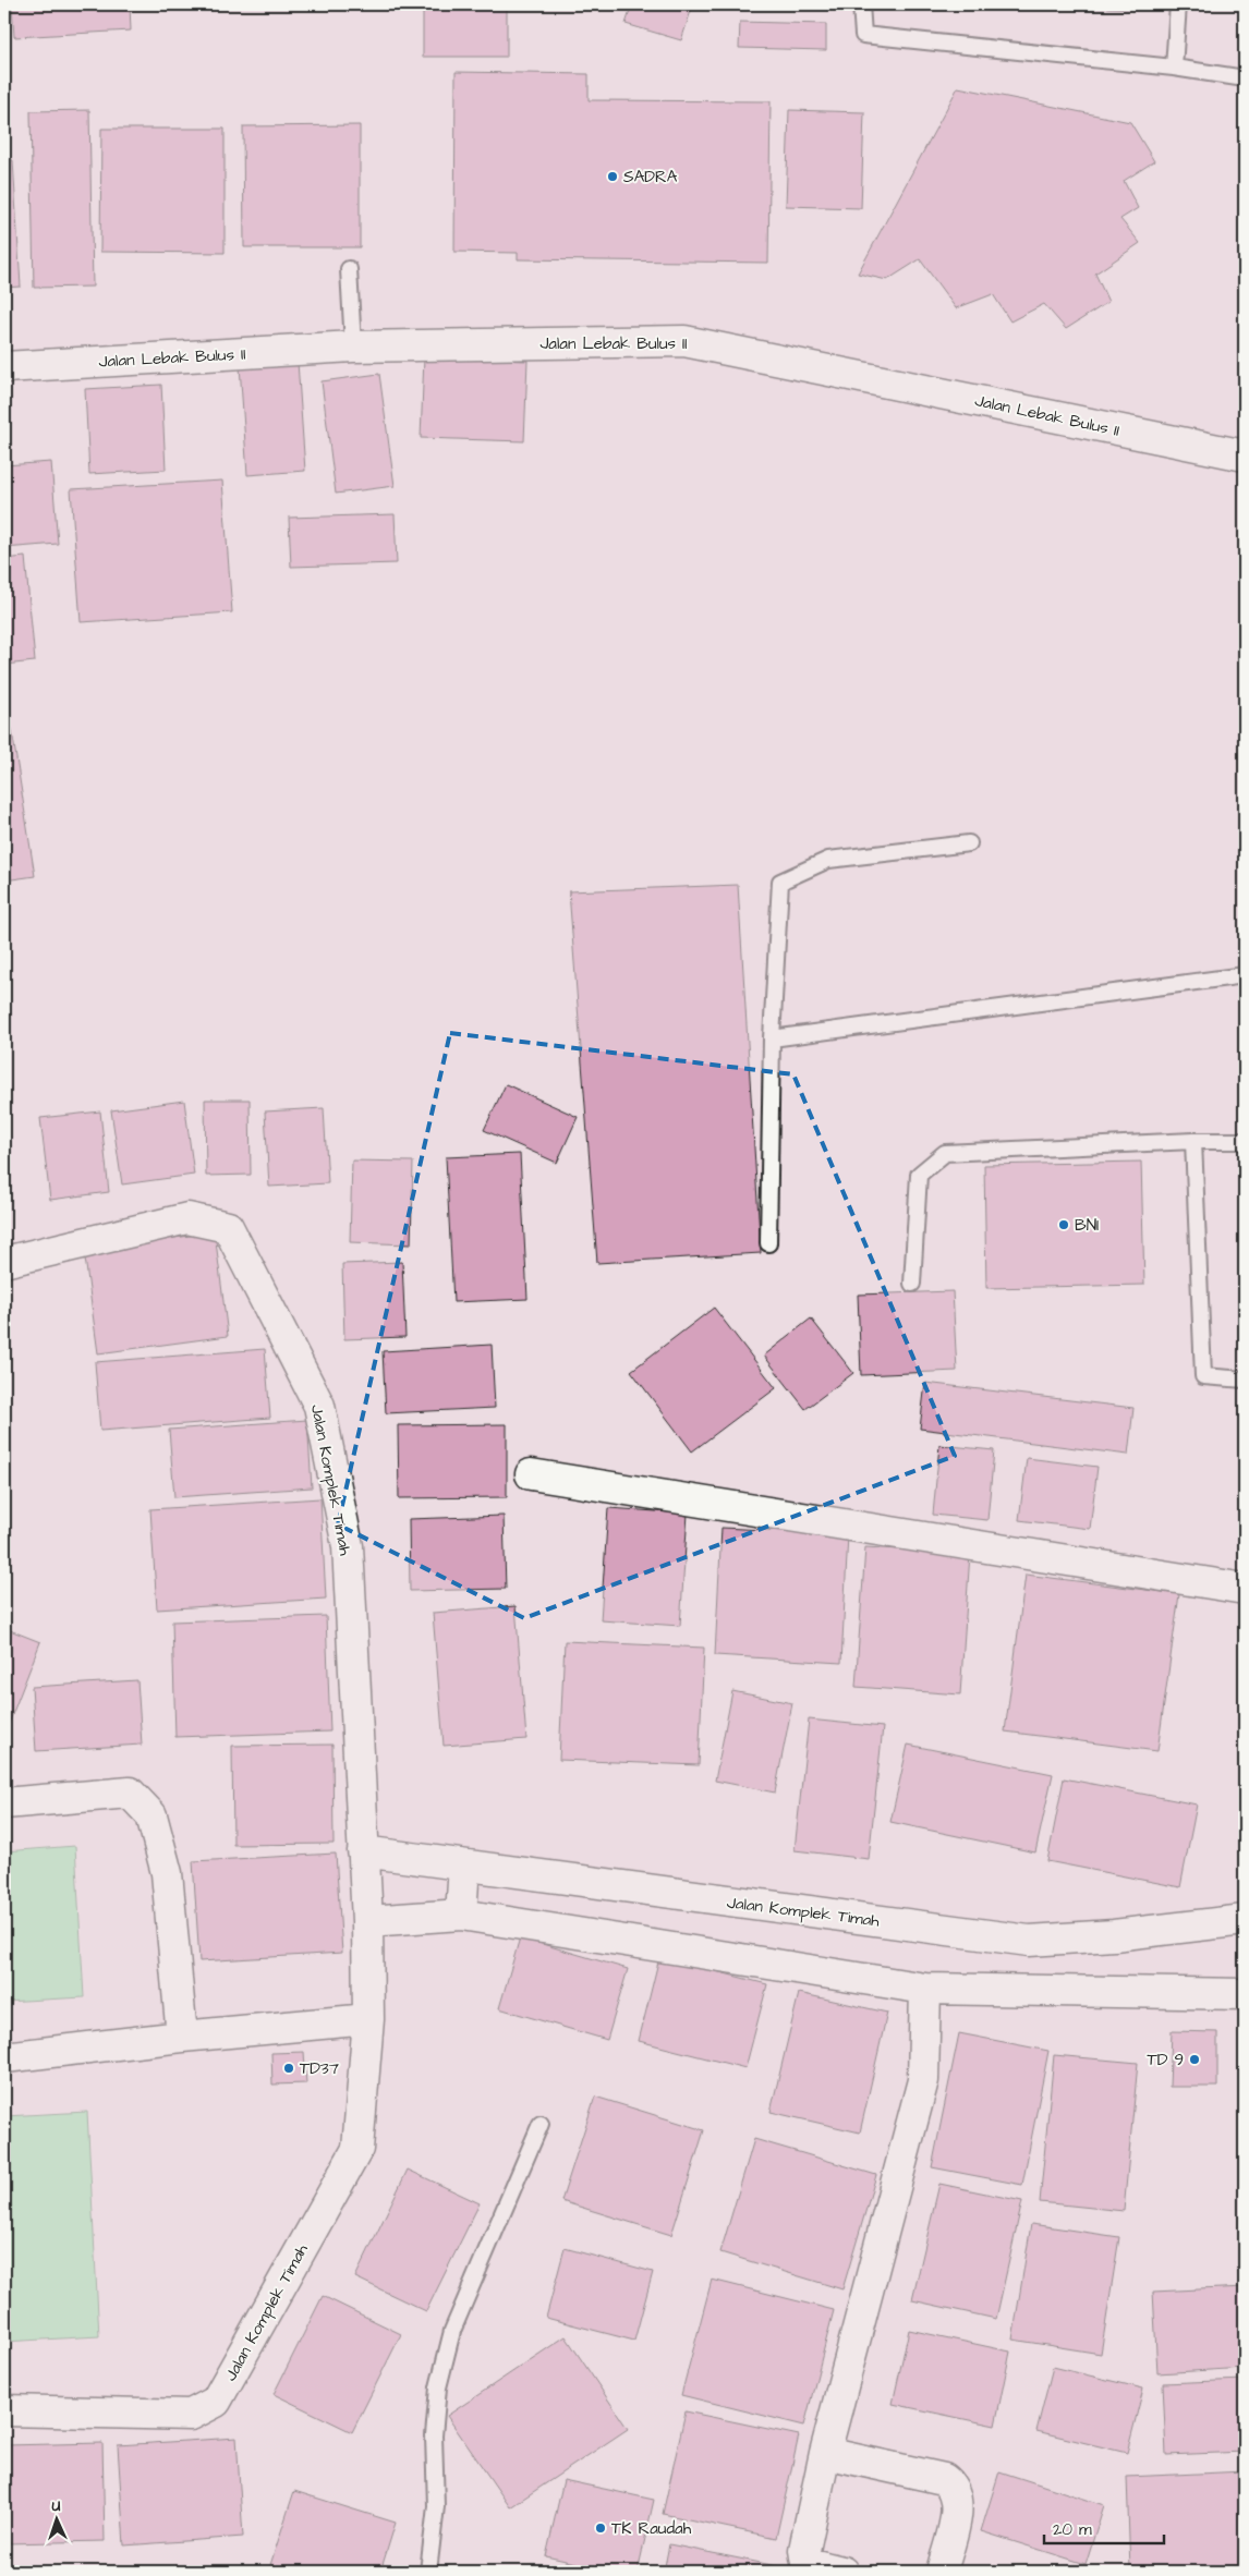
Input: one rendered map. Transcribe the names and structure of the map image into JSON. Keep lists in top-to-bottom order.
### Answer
{
  "streets": {
    "street": ["Jalan Lebak Bulus II", "Jalan Komplek Timah"]
  },
  "places": [
    "SADRA",
    "BNI",
    "TD 9",
    "TD37",
    "TK Raudah"
  ],
  "scale_bar": "20 m",
  "north": "top"
}
